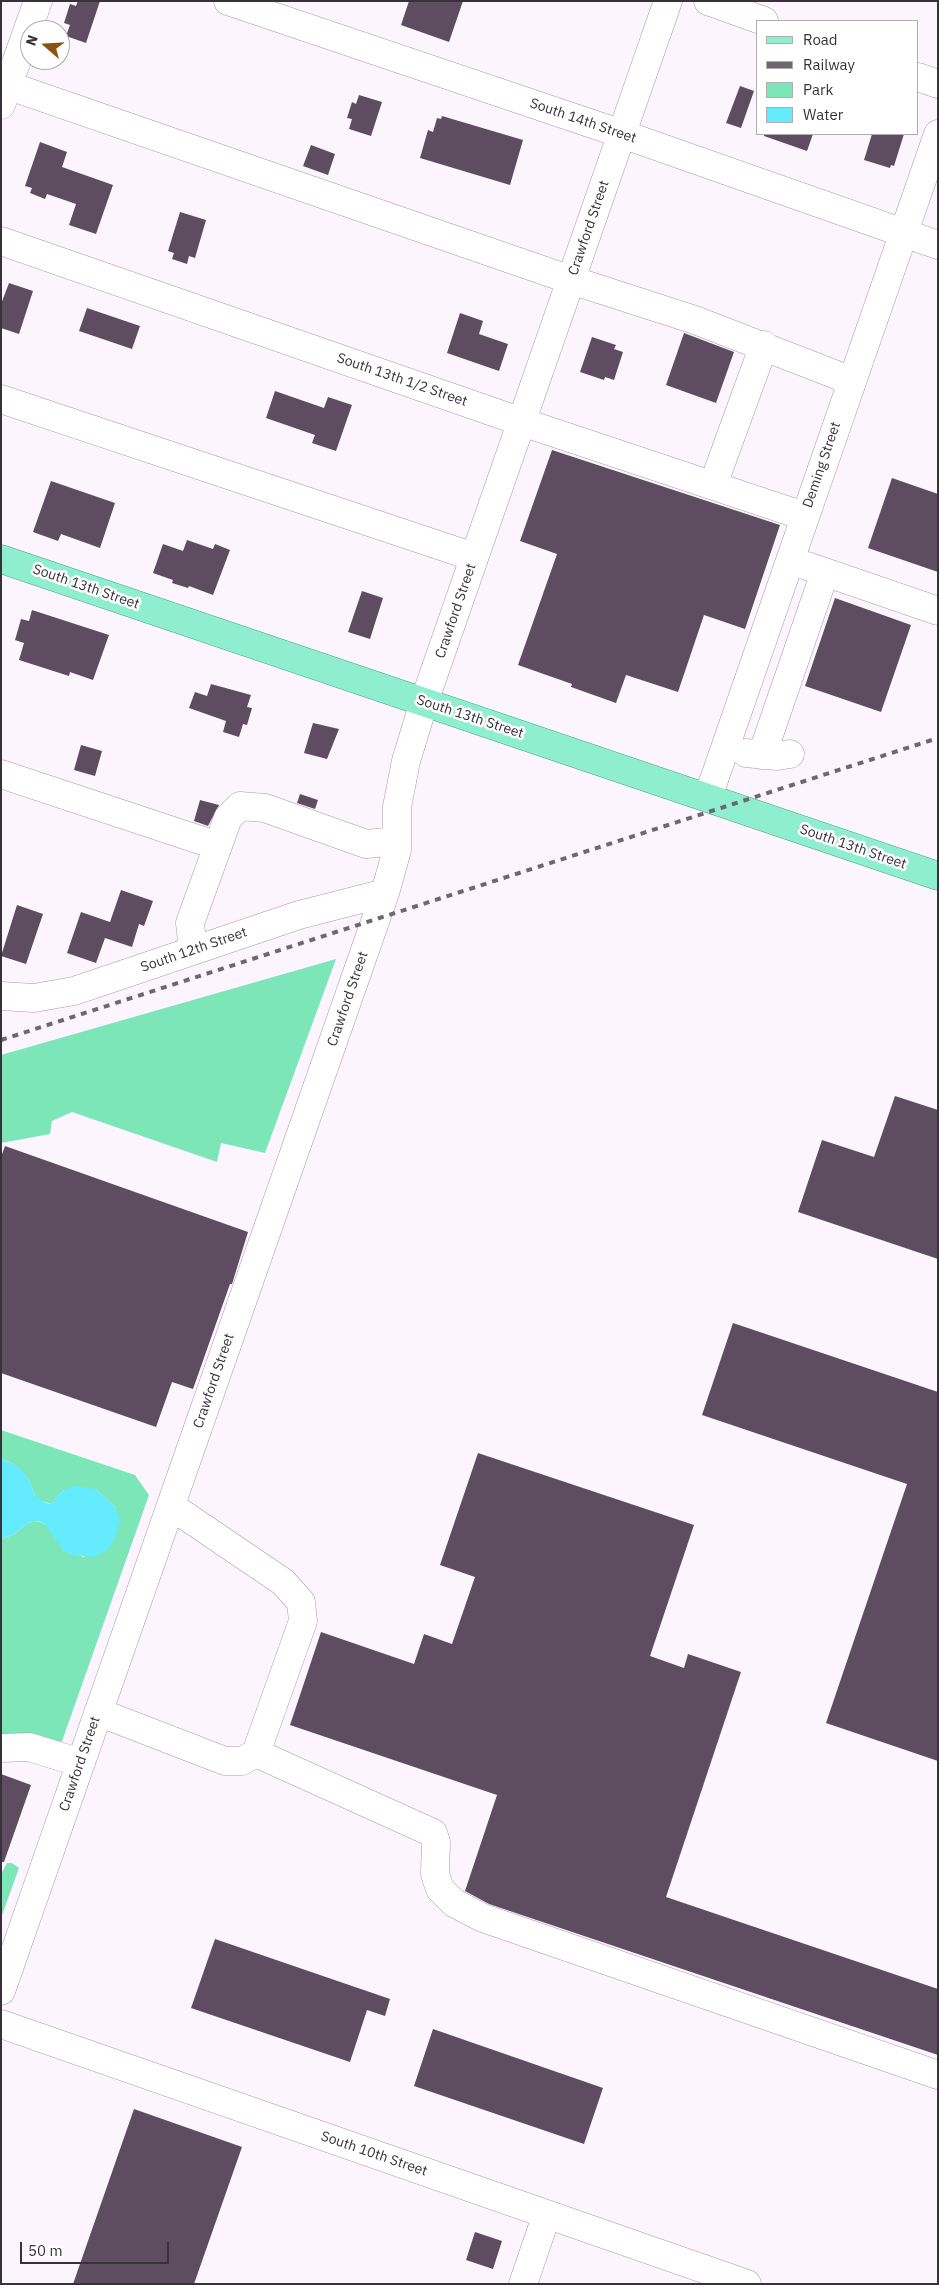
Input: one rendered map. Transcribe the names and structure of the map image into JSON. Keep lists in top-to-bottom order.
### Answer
{
  "streets": {
    "main road": ["South 13th Street"],
    "street": [
      "South 14th Street",
      "Crawford Street",
      "South 13th 1/2 Street",
      "Deming Street",
      "South 12th Street",
      "South 10th Street"
    ]
  },
  "crossings": [
    ["South 14th Street", "Crawford Street"],
    ["South 14th Street", "Deming Street"],
    ["Crawford Street", "South 13th 1/2 Street"],
    ["Crawford Street", "South 13th Street"],
    ["Crawford Street", "South 12th Street"],
    ["South 13th 1/2 Street", "Deming Street"],
    ["Deming Street", "South 13th Street"]
  ],
  "legend": [
    "Road",
    "Railway",
    "Park",
    "Water"
  ],
  "scale_bar": "50 m",
  "north": "left"
}
